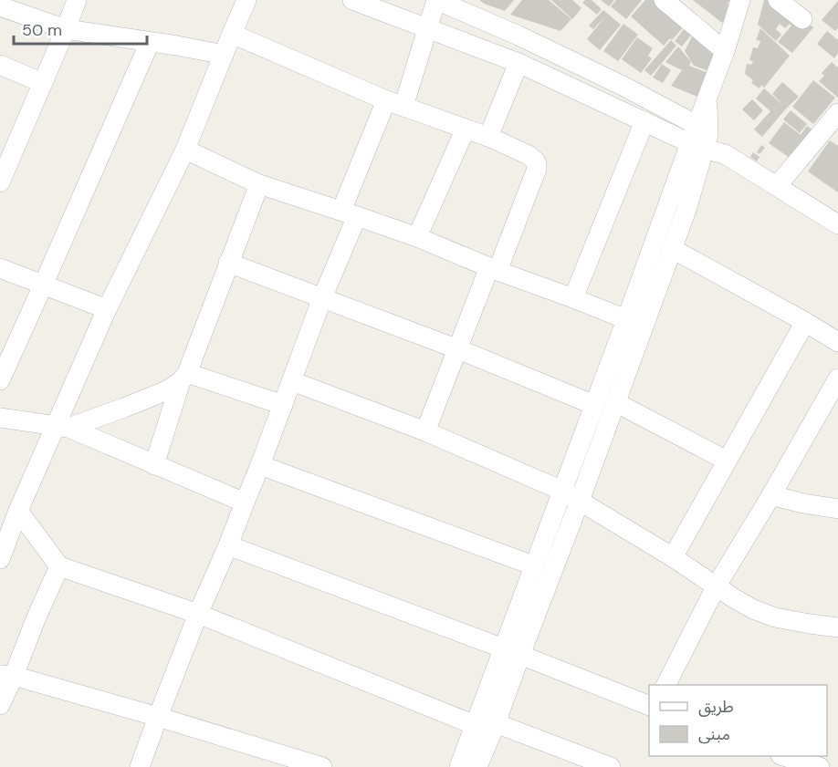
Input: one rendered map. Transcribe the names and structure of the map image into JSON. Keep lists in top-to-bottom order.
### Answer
{
  "legend": ["طريق", "مبنى"],
  "scale_bar": "50 m"
}
